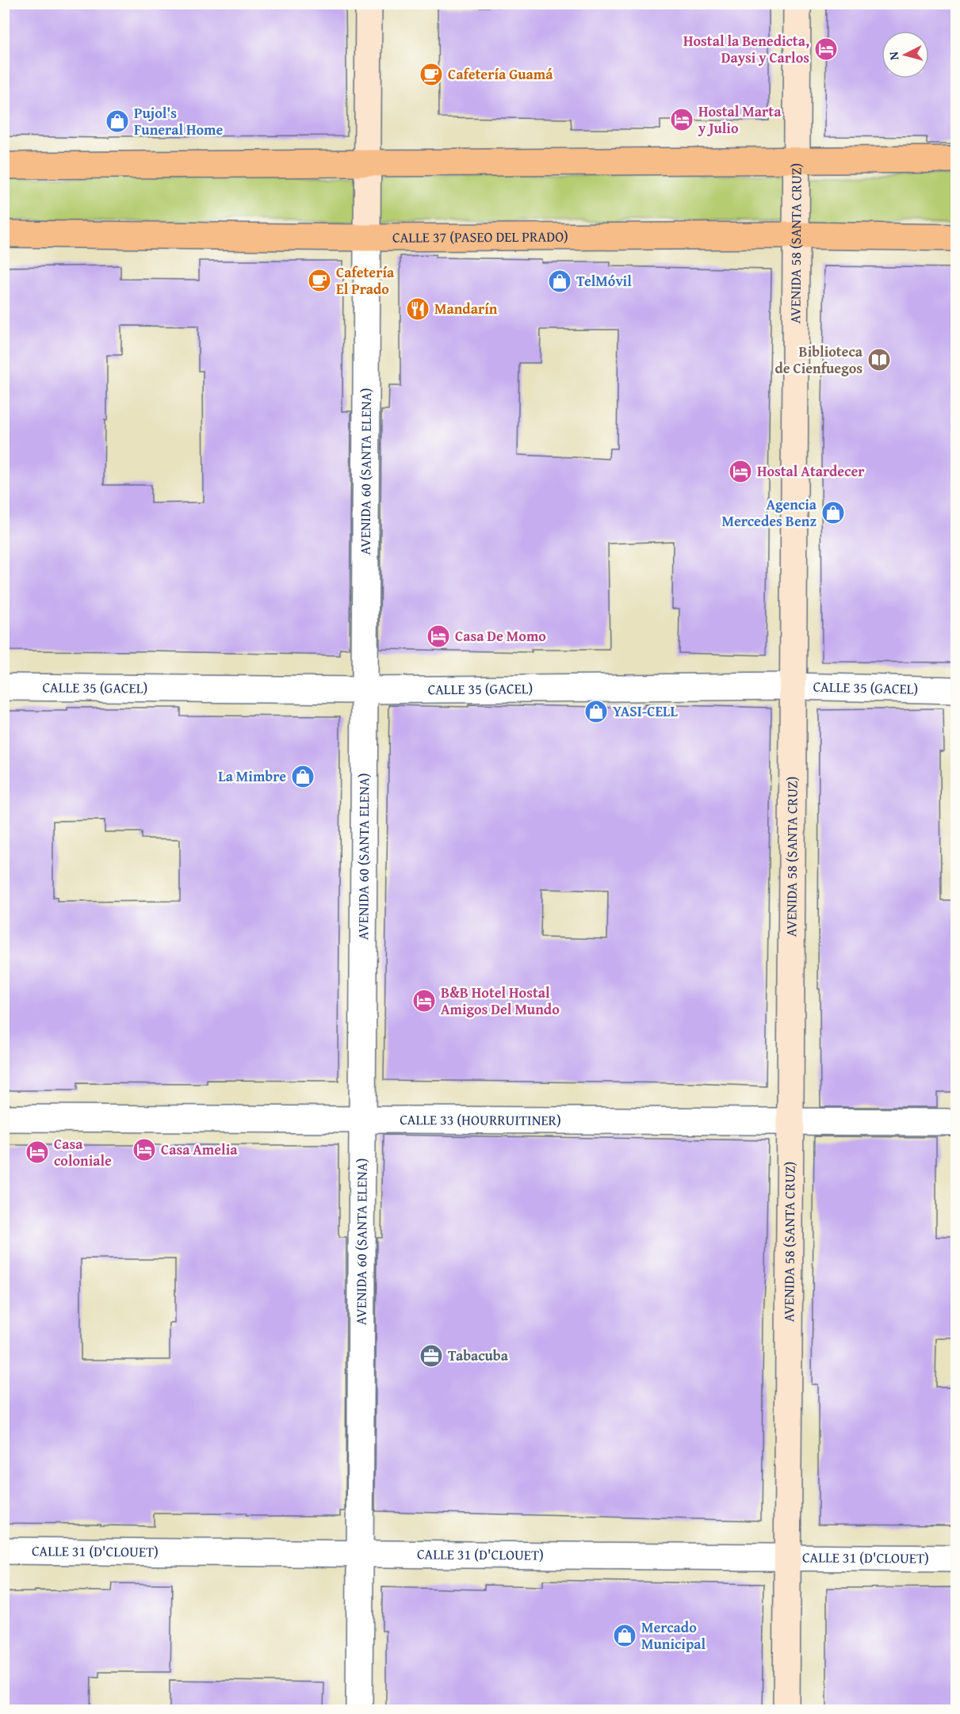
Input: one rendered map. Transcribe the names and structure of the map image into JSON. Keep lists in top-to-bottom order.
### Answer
{
  "streets": {
    "main road": ["CALLE 37 (PASEO DEL PRADO)", "AVENIDA 58 (SANTA CRUZ)", "AVENIDA 60 (SANTA ELENA)"],
    "street": ["CALLE 35 (GACEL)", "CALLE 33 (HOURRUITINER)", "CALLE 31 (D'CLOUET)"]
  },
  "crossings": [
    ["CALLE 37 (PASEO DEL PRADO)", "AVENIDA 58 (SANTA CRUZ)"],
    ["CALLE 37 (PASEO DEL PRADO)", "AVENIDA 60 (SANTA ELENA)"],
    ["AVENIDA 58 (SANTA CRUZ)", "CALLE 35 (GACEL)"],
    ["AVENIDA 58 (SANTA CRUZ)", "CALLE 33 (HOURRUITINER)"],
    ["AVENIDA 58 (SANTA CRUZ)", "CALLE 31 (D'CLOUET)"],
    ["AVENIDA 60 (SANTA ELENA)", "CALLE 35 (GACEL)"],
    ["AVENIDA 60 (SANTA ELENA)", "CALLE 33 (HOURRUITINER)"],
    ["AVENIDA 60 (SANTA ELENA)", "CALLE 31 (D'CLOUET)"]
  ],
  "places": {
    "hotel": [
      "Hostal la Benedicta, Daysi y Carlos",
      "Hostal Marta y Julio",
      "Hostal Atardecer",
      "Casa De Momo",
      "B&B Hotel Hostal Amigos Del Mundo",
      "Casa Amelia",
      "Casa coloniale"
    ],
    "cafe": ["Cafetería Guamá", "Cafetería El Prado"],
    "shop": [
      "Pujol's Funeral Home",
      "TelMóvil",
      "Agencia Mercedes Benz",
      "YASI-CELL",
      "La Mimbre",
      "Mercado Municipal"
    ],
    "restaurant": ["Mandarín"],
    "library": ["Biblioteca de Cienfuegos"],
    "office": ["Tabacuba"]
  },
  "north": "left"
}
